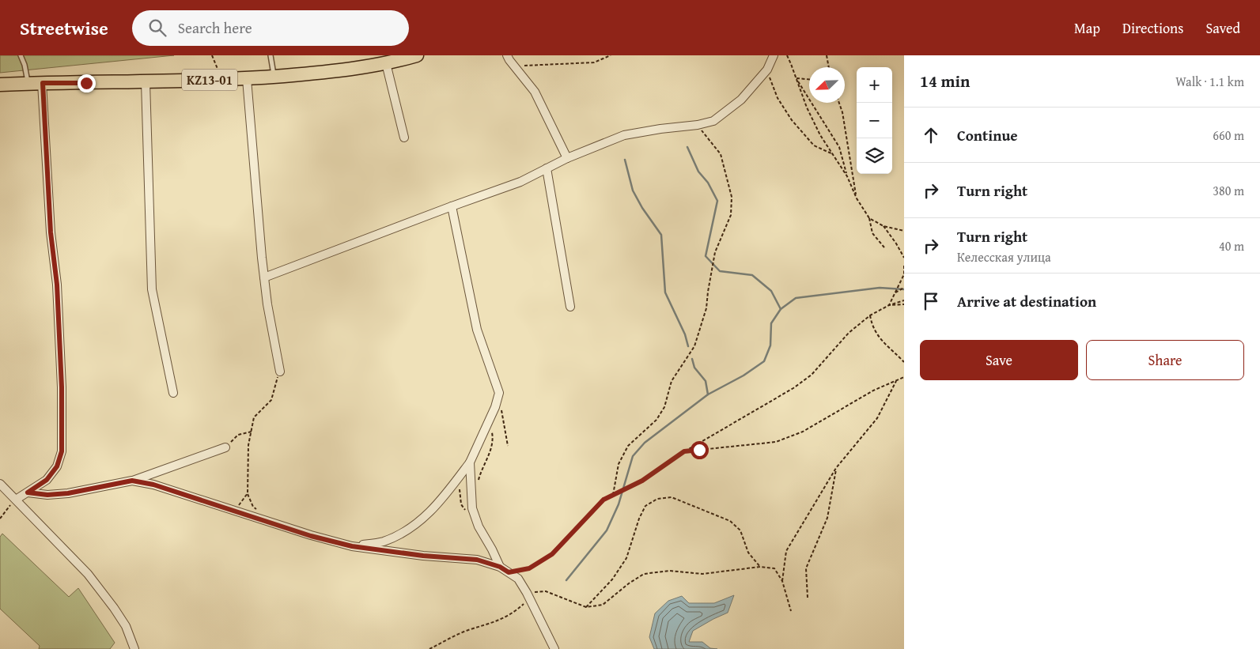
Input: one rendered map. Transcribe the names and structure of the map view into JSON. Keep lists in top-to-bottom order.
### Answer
{
  "streets": {
    "main road": ["KZ13-01"]
  },
  "north": "bottom left",
  "page": {
    "header": "Streetwise",
    "search": "Search here",
    "nav": ["Map", "Directions", "Saved"],
    "heading": ["14 min", "Walk · 1.1 km"],
    "map_buttons": ["+", "−"],
    "list": [
      ["Continue", "660 m"],
      ["Turn right", "380 m"],
      ["Turn right", "Келесская улица", "40 m"],
      "Arrive at destination"
    ],
    "buttons": ["Save", "Share"]
  }
}
